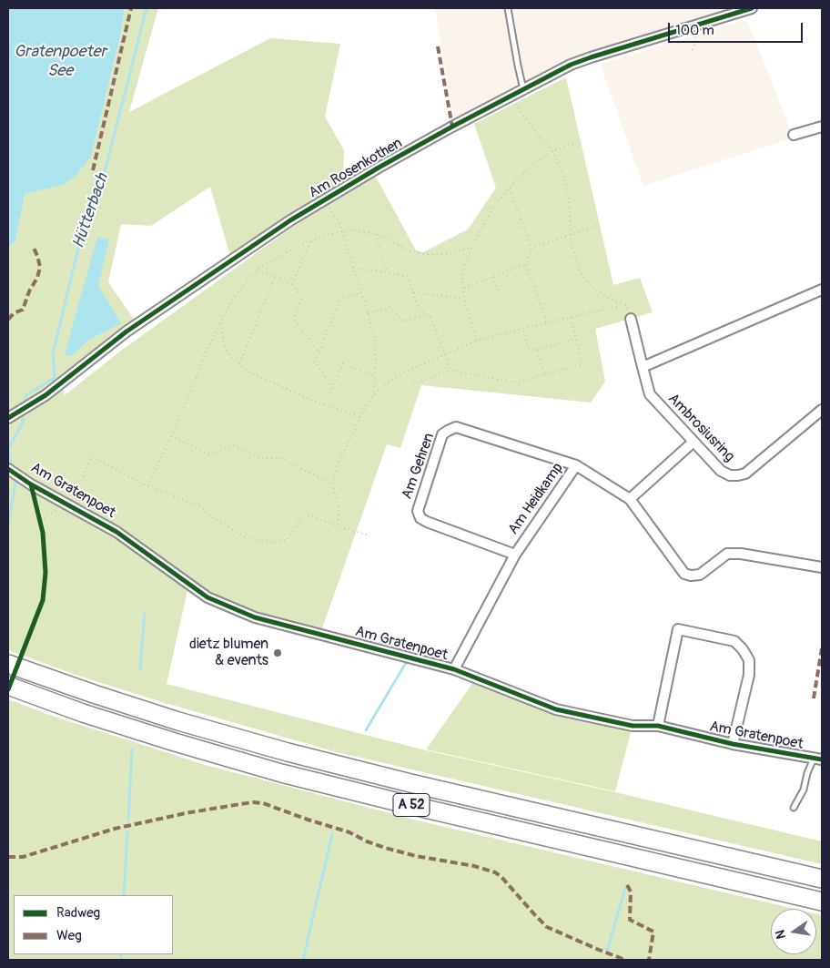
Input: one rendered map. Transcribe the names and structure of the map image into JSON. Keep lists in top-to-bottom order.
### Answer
{
  "streets": {
    "highway": ["A 52"],
    "street": [
      "Am Rosenkothen",
      "Ambrosiusring",
      "Am Gehren",
      "Am Gratenpoet",
      "Am Heidkamp"
    ]
  },
  "crossings": [
    ["Am Gehren", "Am Heidkamp"],
    ["Am Gratenpoet", "Am Heidkamp"]
  ],
  "water": ["Gratenpoeter See", "Hütterbach"],
  "places": ["dietz blumen & events"],
  "legend": ["Radweg", "Weg"],
  "scale_bar": "100 m",
  "north": "left"
}
